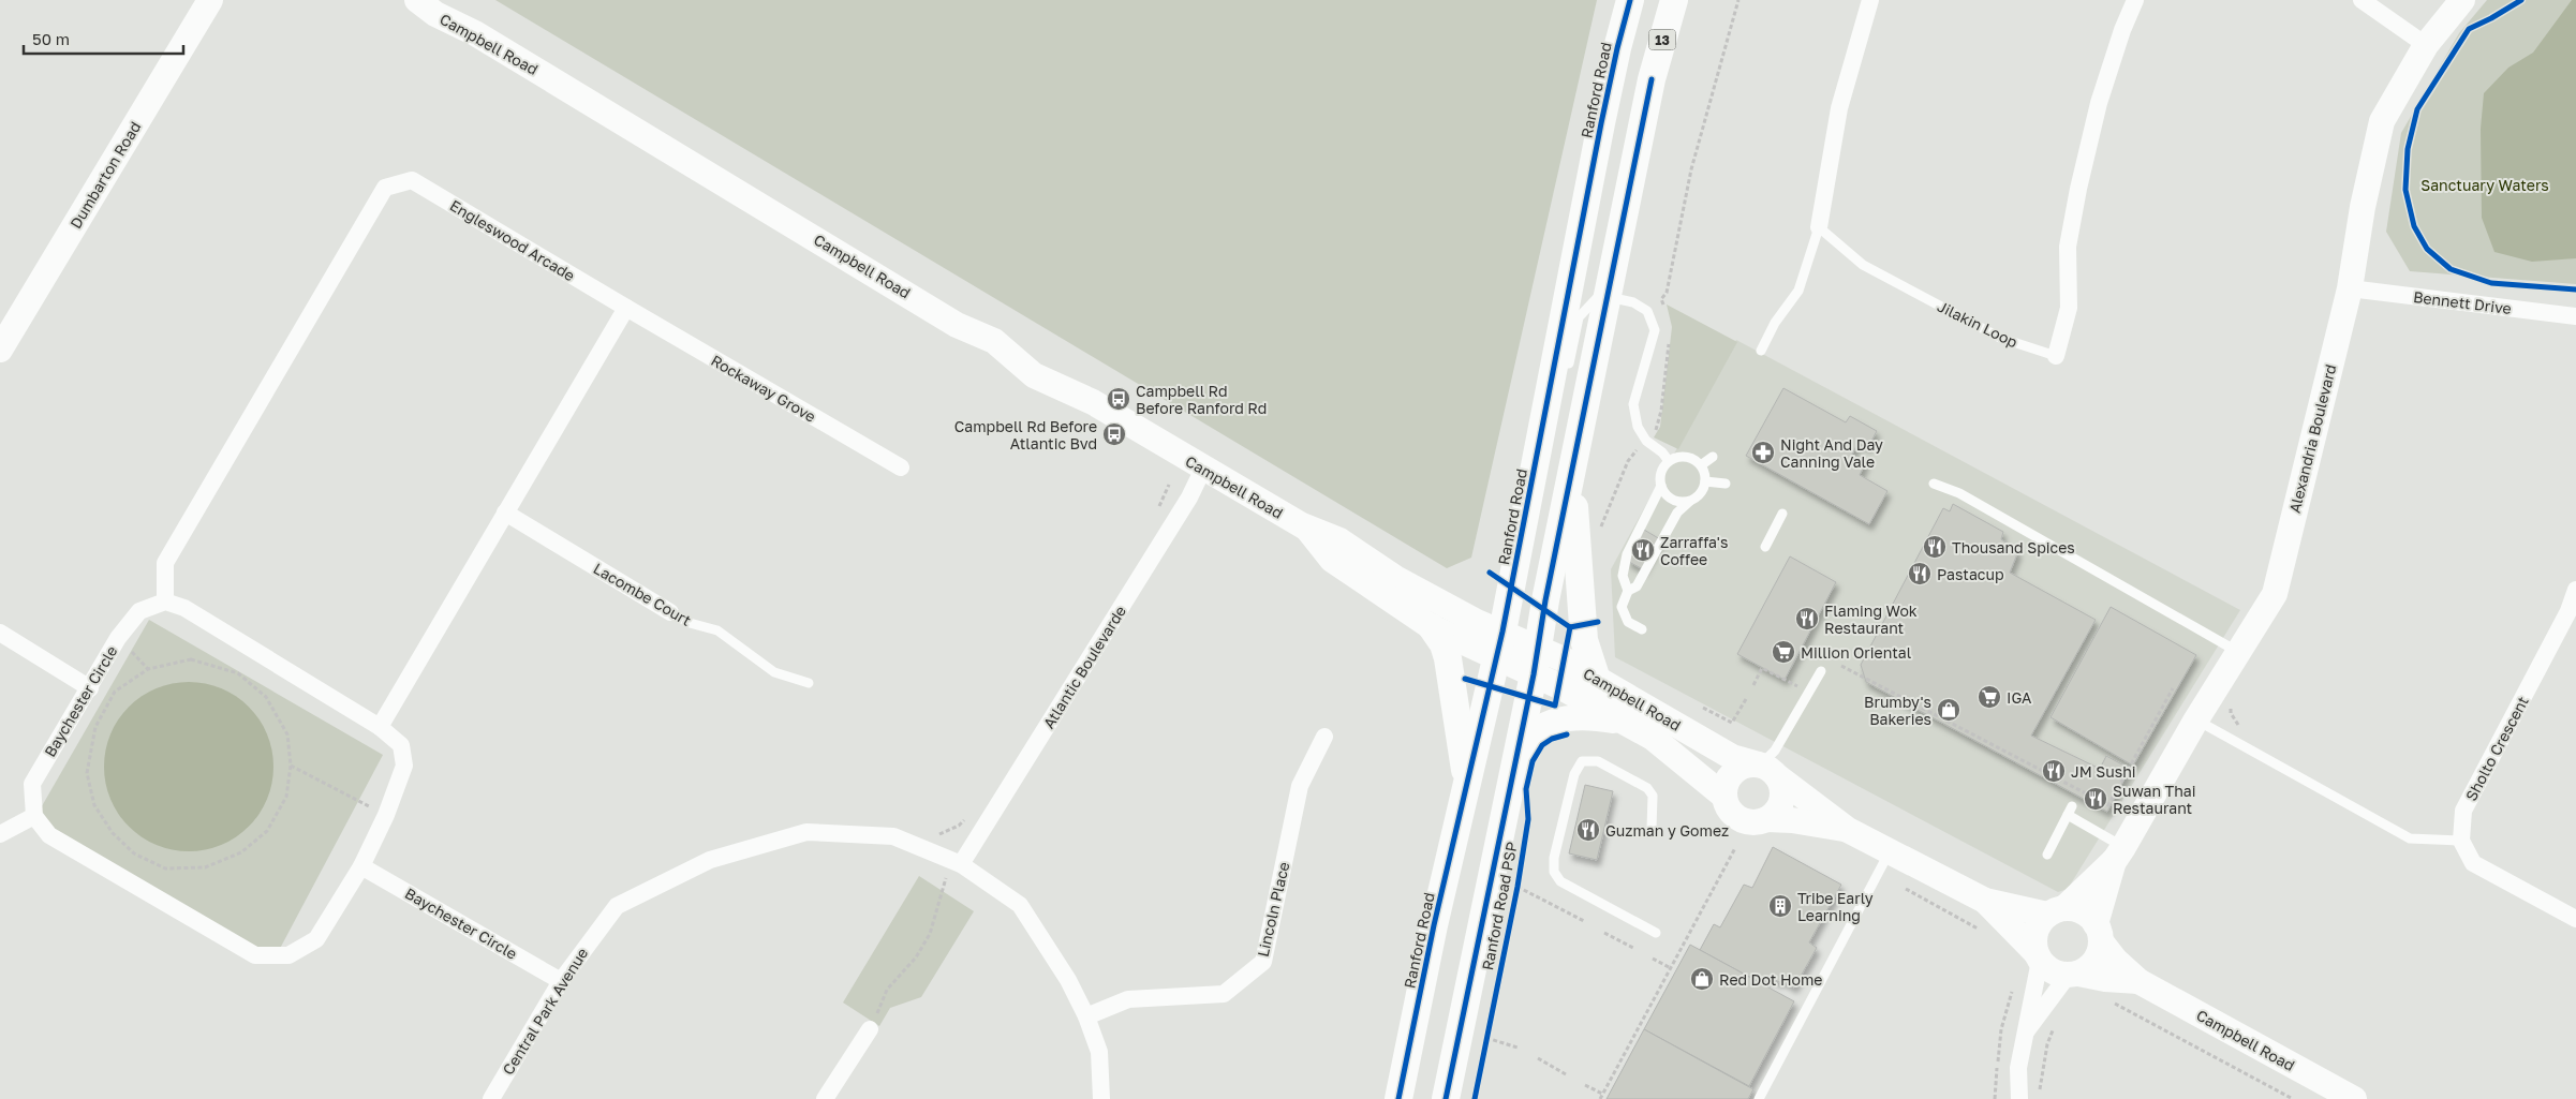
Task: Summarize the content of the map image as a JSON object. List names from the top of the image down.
{
  "streets": {
    "main road": ["13", "Ranford Road"],
    "street": [
      "Campbell Road",
      "Dumbarton Road",
      "Engleswood Arcade",
      "Bennett Drive",
      "Jilakin Loop",
      "Rockaway Grove",
      "Alexandria Boulevard",
      "Lacombe Court",
      "Atlantic Boulevarde",
      "Baychester Circle",
      "Sholto Crescent",
      "Lincoln Place",
      "Central Park Avenue"
    ],
    "cycle path": ["Ranford Road PSP"]
  },
  "crossings": [
    ["13", "Campbell Road"],
    ["Campbell Road", "Ranford Road"],
    ["Campbell Road", "Alexandria Boulevard"],
    ["Campbell Road", "Atlantic Boulevarde"],
    ["Engleswood Arcade", "Rockaway Grove"],
    ["Engleswood Arcade", "Baychester Circle"],
    ["Bennett Drive", "Alexandria Boulevard"],
    ["Atlantic Boulevarde", "Central Park Avenue"],
    ["Baychester Circle", "Central Park Avenue"],
    ["Lincoln Place", "Central Park Avenue"]
  ],
  "parks": ["Sanctuary Waters"],
  "places": {
    "bus stop": ["Campbell Rd Before Ranford Rd", "Campbell Rd Before Atlantic Bvd"],
    "pharmacy": ["Night And Day Canning Vale"],
    "restaurant": [
      "Thousand Spices",
      "Zarraffa's Coffee",
      "Pastacup",
      "Flaming Wok Restaurant",
      "JM Sushi",
      "Suwan Thai Restaurant",
      "Guzman y Gomez"
    ],
    "supermarket": ["Million Oriental", "IGA"],
    "shop": ["Brumby's Bakeries", "Red Dot Home"],
    "building": ["Tribe Early Learning"]
  },
  "scale_bar": "50 m"
}
